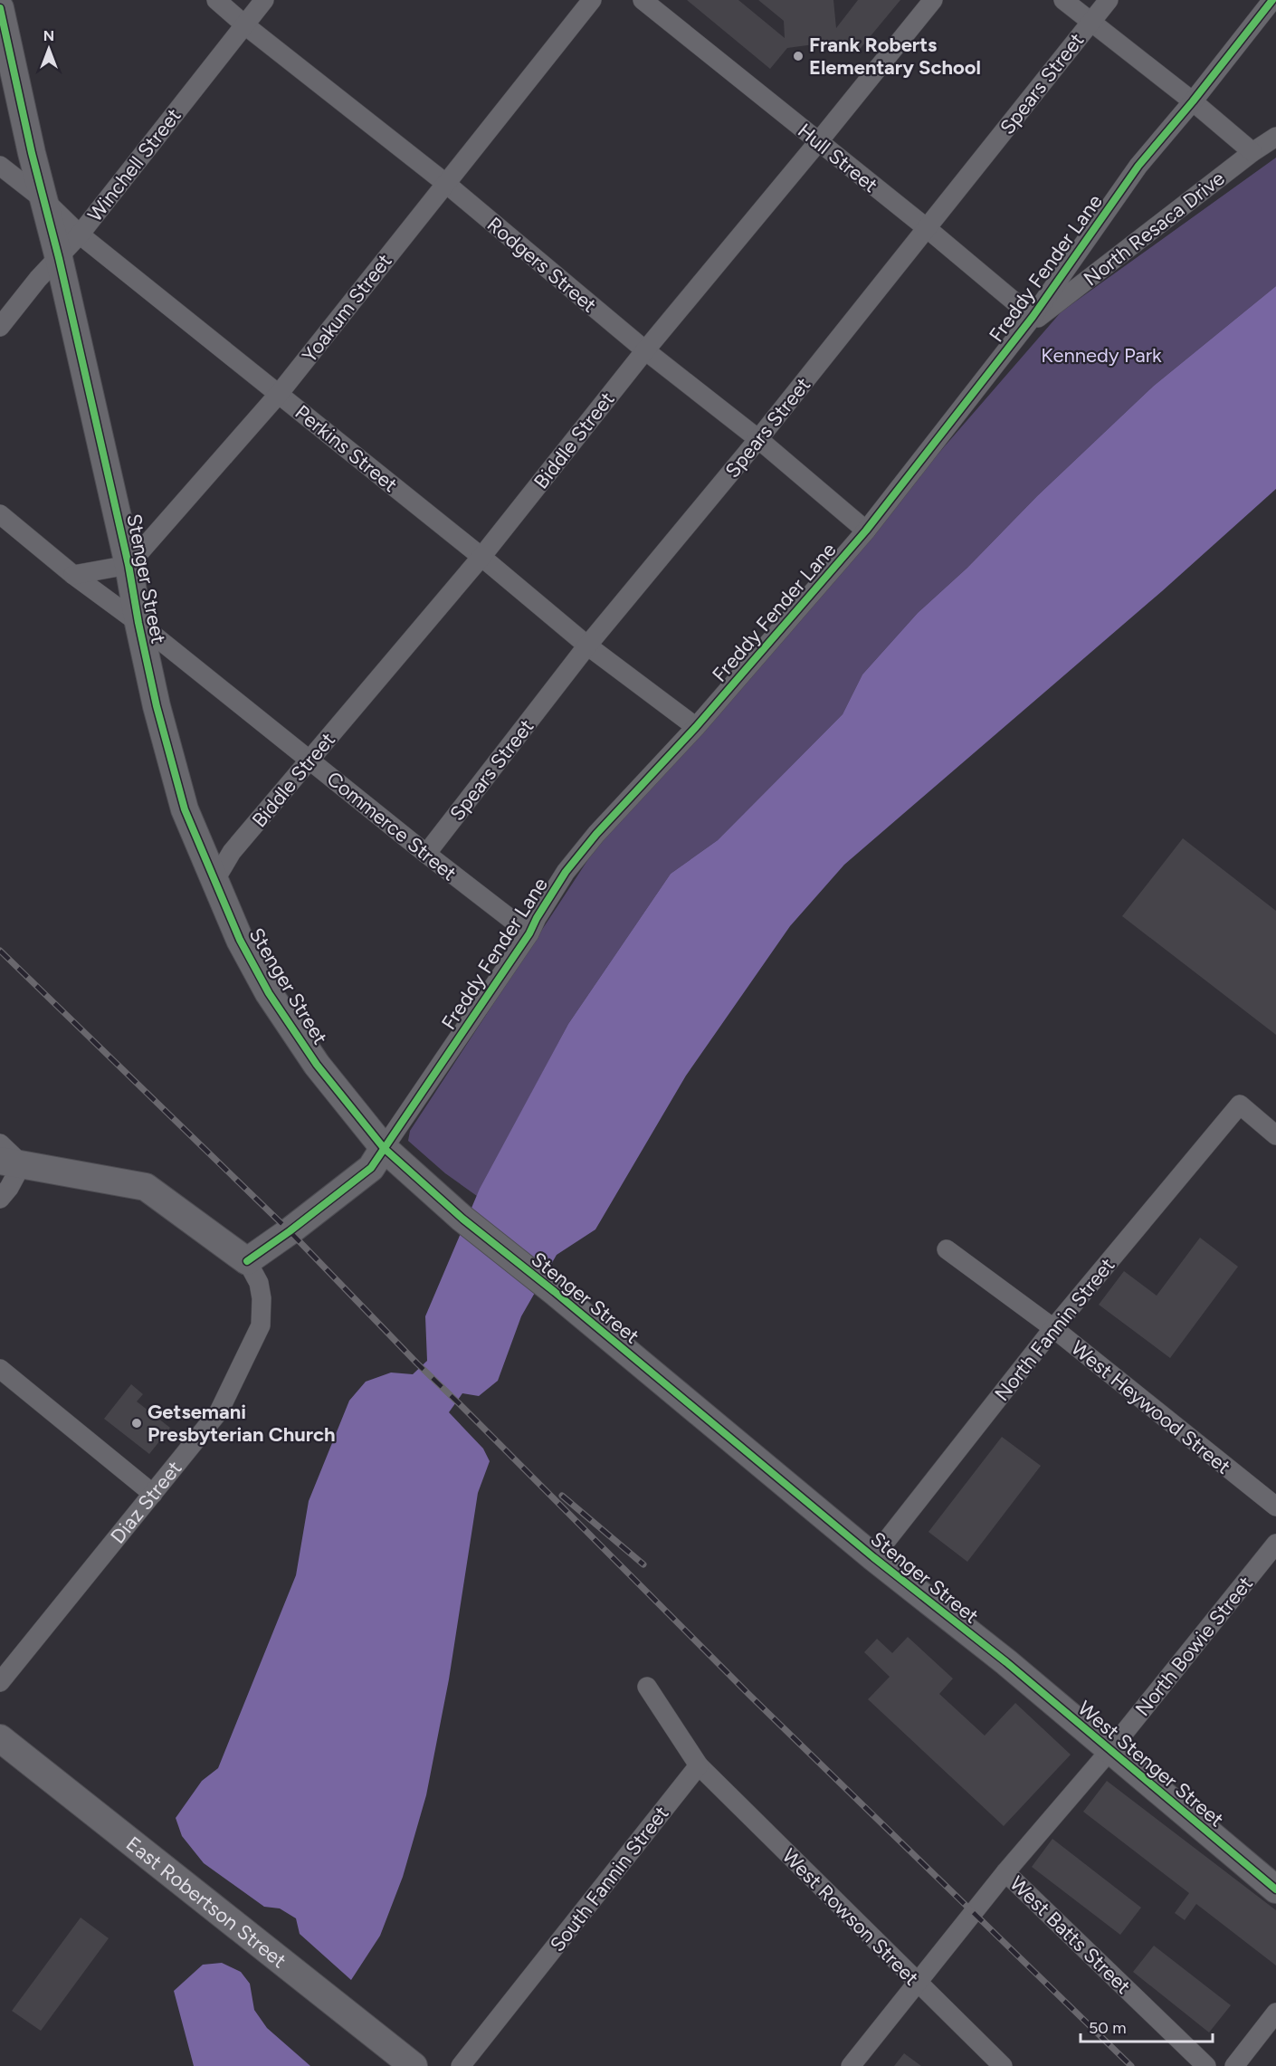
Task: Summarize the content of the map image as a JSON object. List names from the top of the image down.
{
  "streets": {
    "street": [
      "Spears Street",
      "Hull Street",
      "Winchell Street",
      "North Resaca Drive",
      "Rodgers Street",
      "Freddy Fender Lane",
      "Yoakum Street",
      "Biddle Street",
      "Perkins Street",
      "Stenger Street",
      "Commerce Street",
      "North Fannin Street",
      "West Heywood Street",
      "Diaz Street",
      "North Bowie Street",
      "West Stenger Street",
      "South Fannin Street",
      "East Robertson Street",
      "West Rowson Street",
      "West Batts Street"
    ]
  },
  "crossings": [
    ["Spears Street", "Hull Street"],
    ["Spears Street", "Rodgers Street"],
    ["Spears Street", "Perkins Street"],
    ["Spears Street", "Commerce Street"],
    ["Hull Street", "North Resaca Drive"],
    ["Hull Street", "Freddy Fender Lane"],
    ["Hull Street", "Biddle Street"],
    ["Winchell Street", "Rodgers Street"],
    ["Winchell Street", "Perkins Street"],
    ["Winchell Street", "Stenger Street"],
    ["North Resaca Drive", "Freddy Fender Lane"],
    ["Rodgers Street", "Freddy Fender Lane"],
    ["Rodgers Street", "Yoakum Street"],
    ["Rodgers Street", "Biddle Street"],
    ["Freddy Fender Lane", "Perkins Street"],
    ["Freddy Fender Lane", "Stenger Street"],
    ["Freddy Fender Lane", "Commerce Street"],
    ["Freddy Fender Lane", "Diaz Street"],
    ["Yoakum Street", "Perkins Street"],
    ["Yoakum Street", "Stenger Street"],
    ["Biddle Street", "Perkins Street"],
    ["Biddle Street", "Stenger Street"],
    ["Biddle Street", "Commerce Street"],
    ["Perkins Street", "Stenger Street"],
    ["Stenger Street", "Commerce Street"],
    ["Stenger Street", "North Fannin Street"],
    ["Stenger Street", "West Stenger Street"],
    ["North Fannin Street", "West Heywood Street"],
    ["North Bowie Street", "West Stenger Street"],
    ["North Bowie Street", "West Rowson Street"],
    ["North Bowie Street", "West Batts Street"],
    ["South Fannin Street", "West Rowson Street"]
  ],
  "parks": ["Kennedy Park"],
  "places": ["Frank Roberts Elementary School", "Getsemani Presbyterian Church"],
  "scale_bar": "50 m",
  "north": "top"
}
